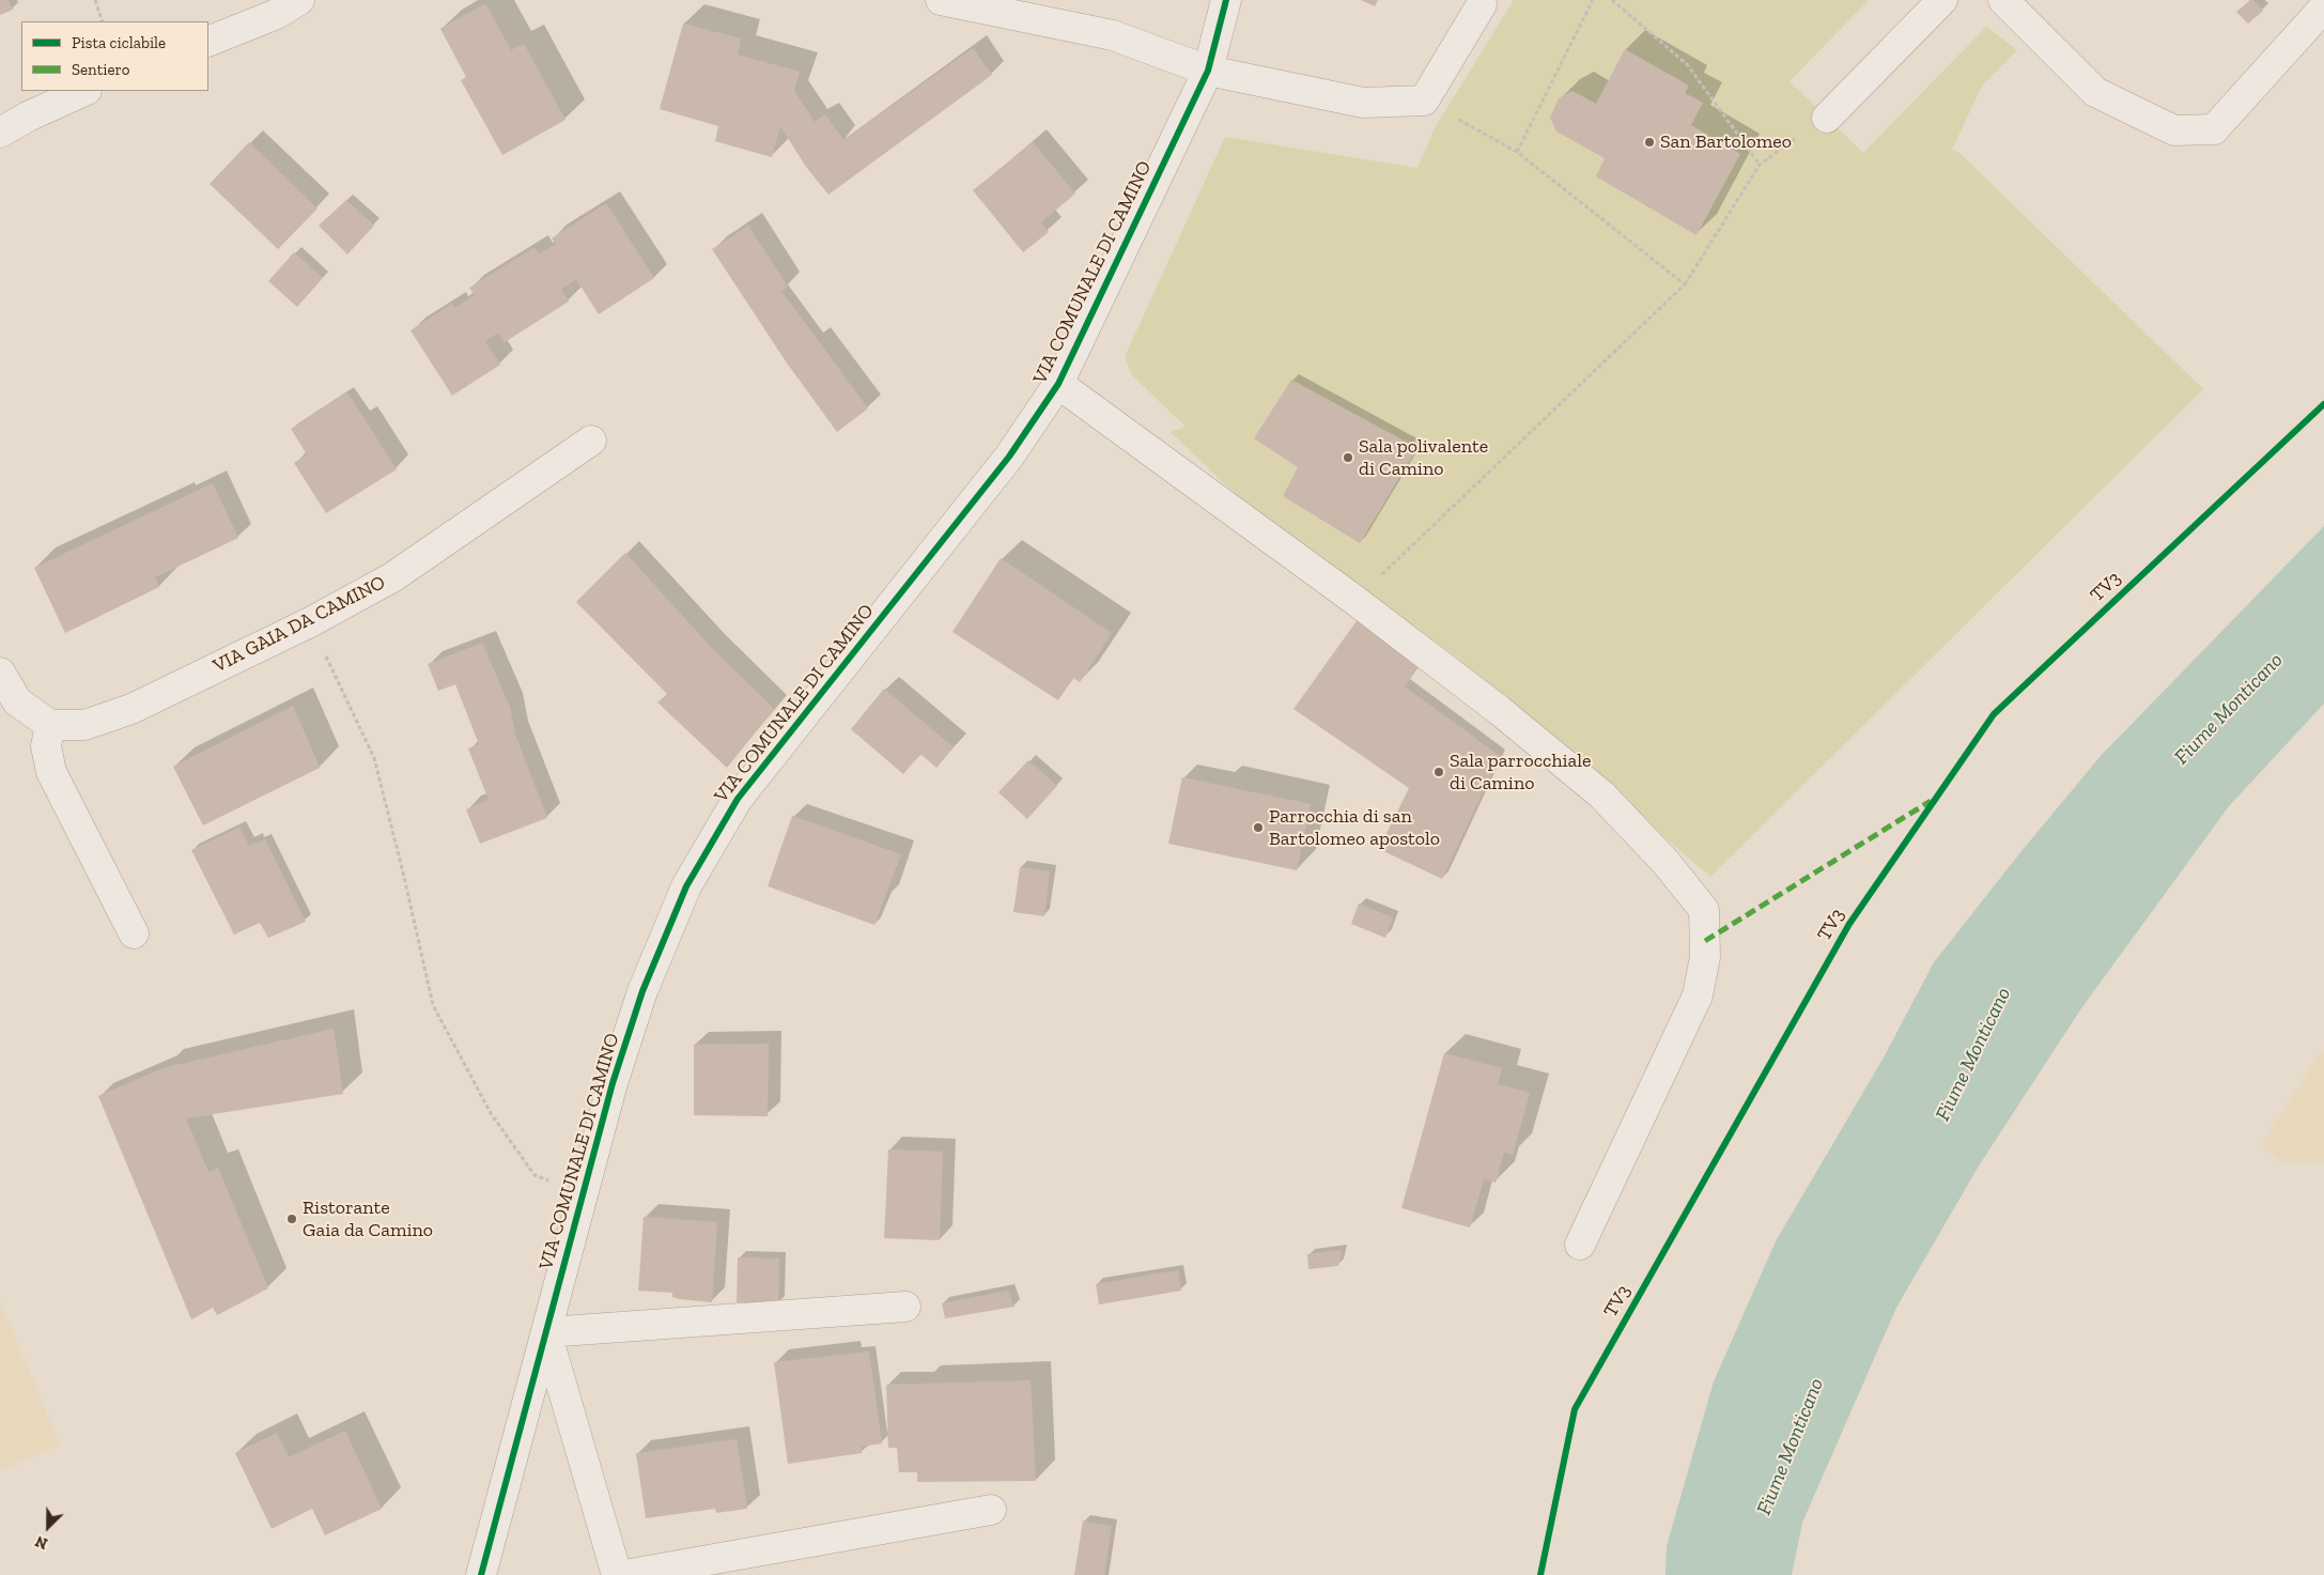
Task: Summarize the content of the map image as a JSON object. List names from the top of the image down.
{
  "streets": {
    "street": ["VIA COMUNALE DI CAMINO", "VIA GAIA DA CAMINO"],
    "cycle path": ["TV3"]
  },
  "water": ["Fiume Monticano"],
  "places": [
    "San Bartolomeo",
    "Sala polivalente di Camino",
    "Sala parrocchiale di Camino",
    "Parrocchia di san Bartolomeo apostolo",
    "Ristorante Gaia da Camino"
  ],
  "legend": ["Pista ciclabile", "Sentiero"],
  "north": "bottom left"
}
